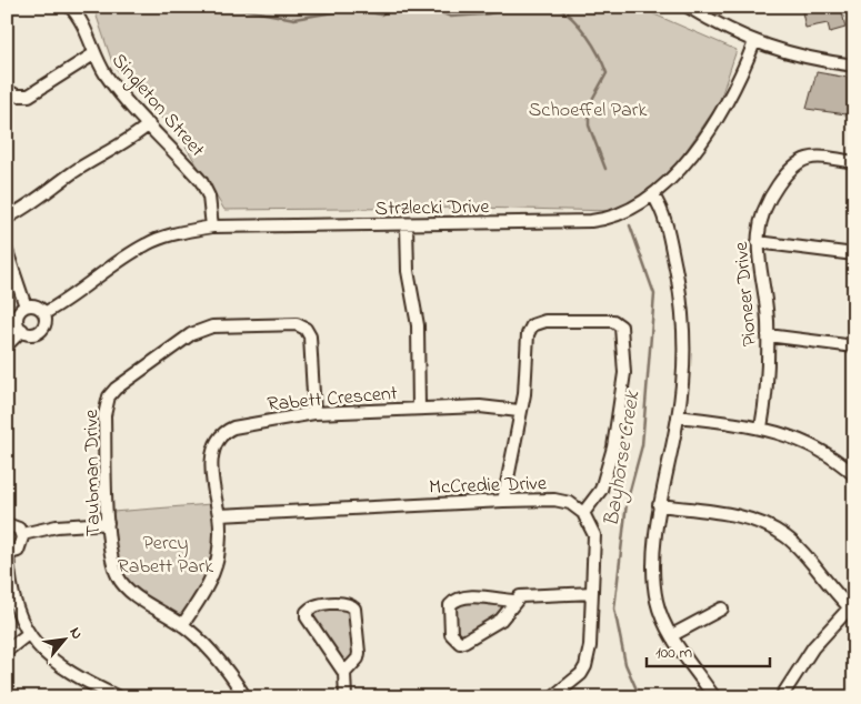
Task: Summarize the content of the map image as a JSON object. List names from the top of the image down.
{
  "streets": {
    "street": [
      "Singleton Street",
      "Strzlecki Drive",
      "Pioneer Drive",
      "Rabett Crescent",
      "Taubman Drive",
      "McCredie Drive"
    ]
  },
  "crossings": [
    ["Singleton Street", "Strzlecki Drive"],
    ["Rabett Crescent", "Taubman Drive"],
    ["Rabett Crescent", "McCredie Drive"]
  ],
  "water": ["Bayhorse Creek"],
  "parks": ["Schoeffel Park", "Percy Rabett Park"],
  "scale_bar": "100 m",
  "north": "top right"
}
